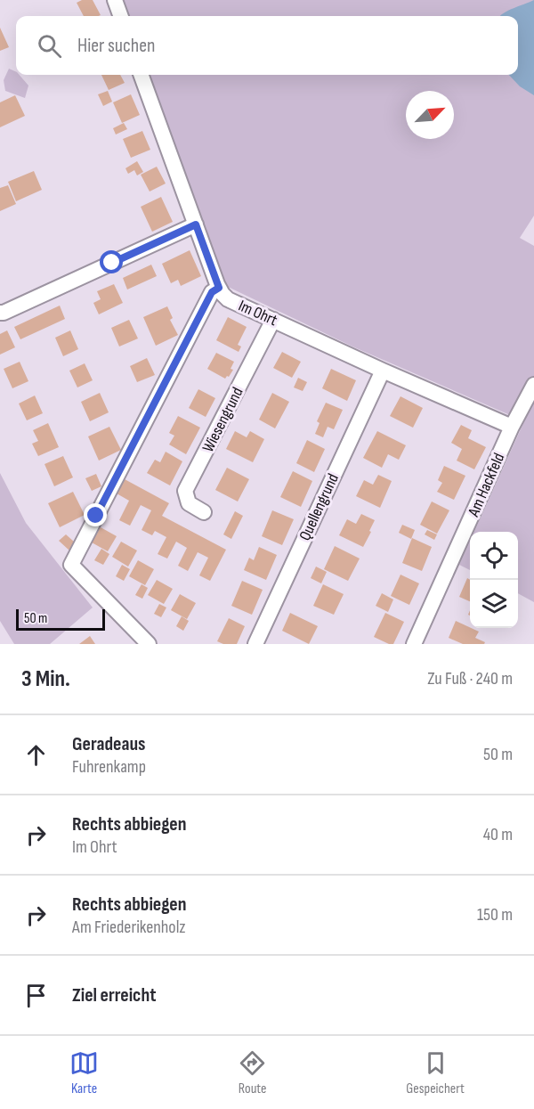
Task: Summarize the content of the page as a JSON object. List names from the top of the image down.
{
  "streets": {
    "street": [
      "Im Ohrt",
      "Wiesengrund",
      "Am Hackfeld",
      "Quellengrund"
    ]
  },
  "crossings": [
    ["Im Ohrt", "Wiesengrund"],
    ["Im Ohrt", "Am Hackfeld"],
    ["Im Ohrt", "Quellengrund"]
  ],
  "scale_bar": "50 m",
  "north": "top right",
  "page": {
    "search": "Hier suchen",
    "scale": "50 m",
    "heading": ["3 Min.", "Zu Fuß · 240 m"],
    "list": [
      ["Geradeaus", "Fuhrenkamp", "50 m"],
      ["Rechts abbiegen", "Im Ohrt", "40 m"],
      ["Rechts abbiegen", "Am Friederikenholz", "150 m"],
      "Ziel erreicht"
    ],
    "nav": ["Karte", "Route", "Gespeichert"]
  }
}
